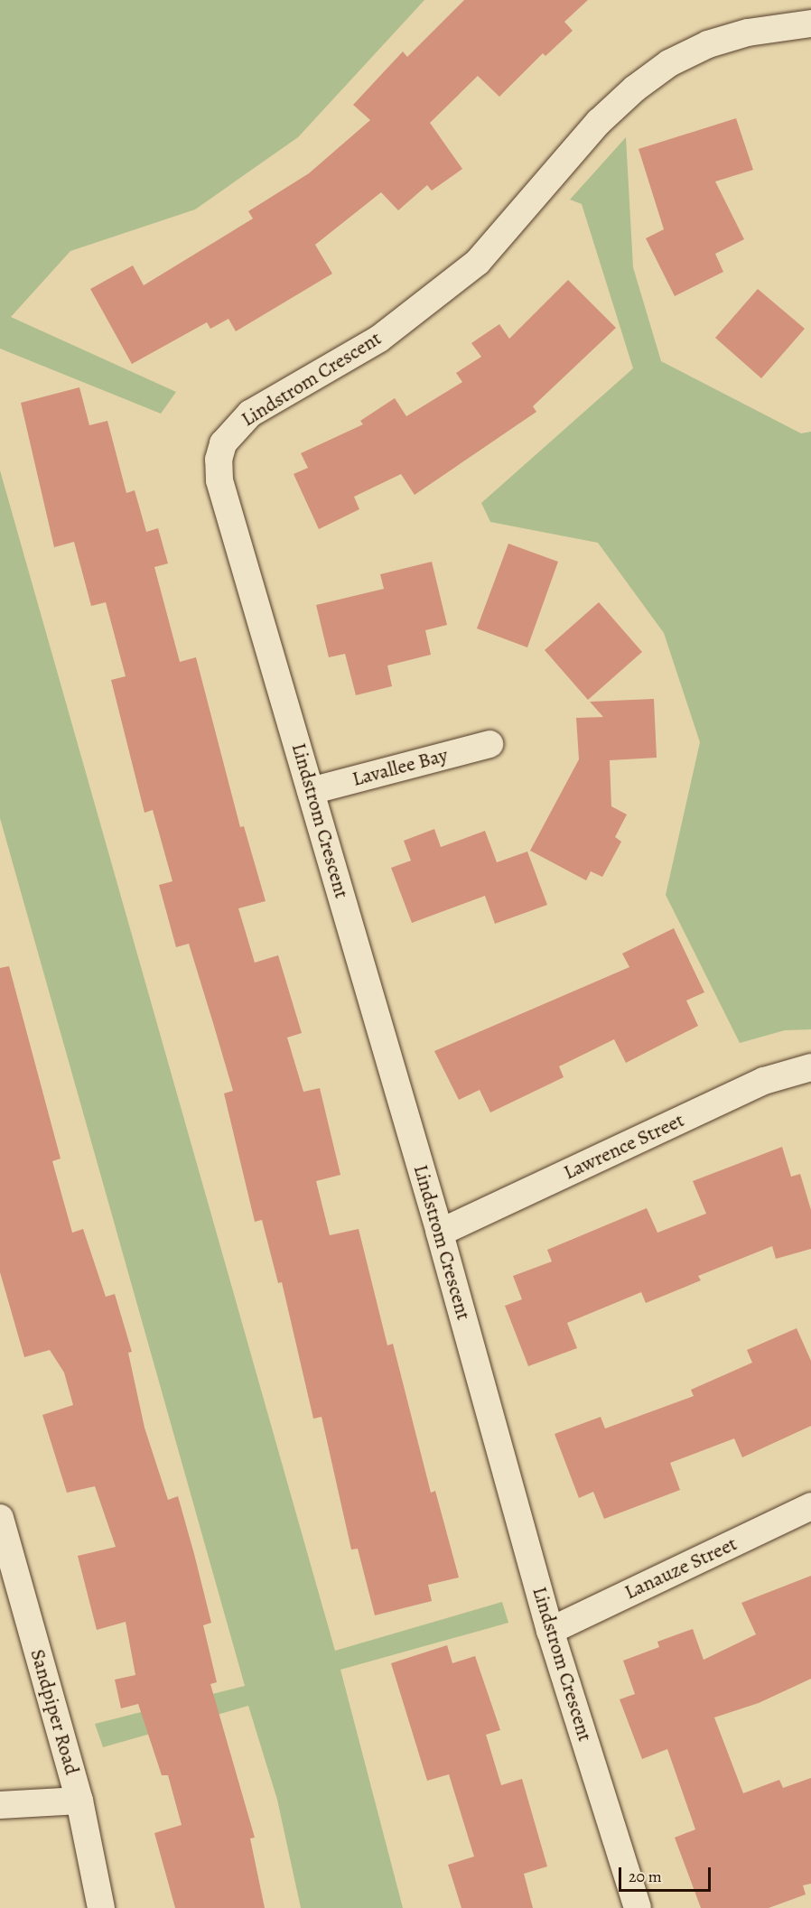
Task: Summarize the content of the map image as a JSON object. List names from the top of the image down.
{
  "streets": {
    "street": [
      "Lindstrom Crescent",
      "Lavallee Bay",
      "Lawrence Street",
      "Lanauze Street",
      "Sandpiper Road"
    ]
  },
  "crossings": [
    ["Lindstrom Crescent", "Lavallee Bay"],
    ["Lindstrom Crescent", "Lawrence Street"],
    ["Lindstrom Crescent", "Lanauze Street"]
  ],
  "scale_bar": "20 m"
}
